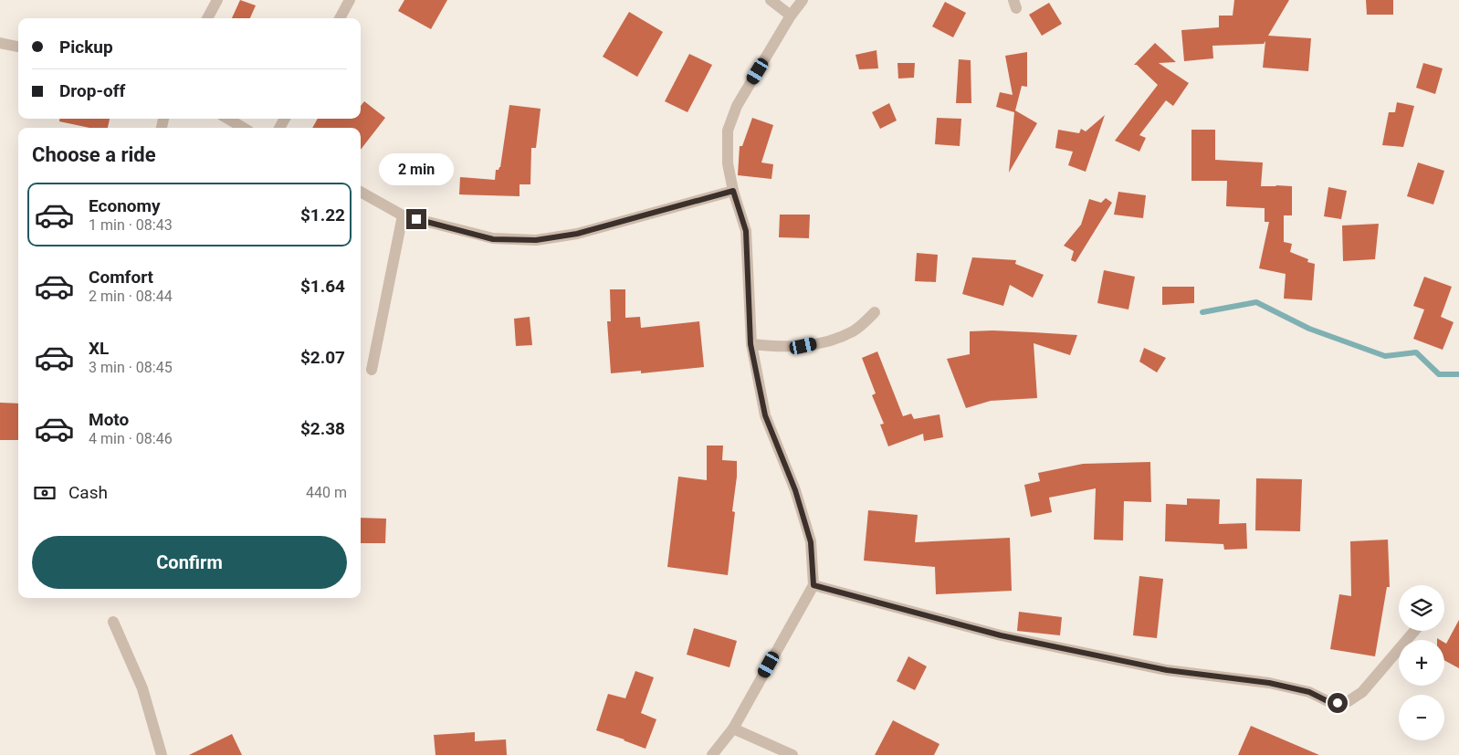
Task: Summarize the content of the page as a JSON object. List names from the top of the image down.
{
  "page": {
    "banner": ["Pickup", "Drop-off"],
    "heading": "Choose a ride",
    "bubble": "2 min",
    "list": [
      {
        "name": "Economy",
        "note": "1 min · 08:43",
        "value": "$1.22"
      },
      {
        "name": "Comfort",
        "note": "2 min · 08:44",
        "value": "$1.64"
      },
      {
        "name": "XL",
        "note": "3 min · 08:45",
        "value": "$2.07"
      },
      {
        "name": "Moto",
        "note": "4 min · 08:46",
        "value": "$2.38"
      }
    ],
    "pay": ["Cash", "440 m"],
    "buttons": "Confirm",
    "map_buttons": ["+", "−"]
  }
}
